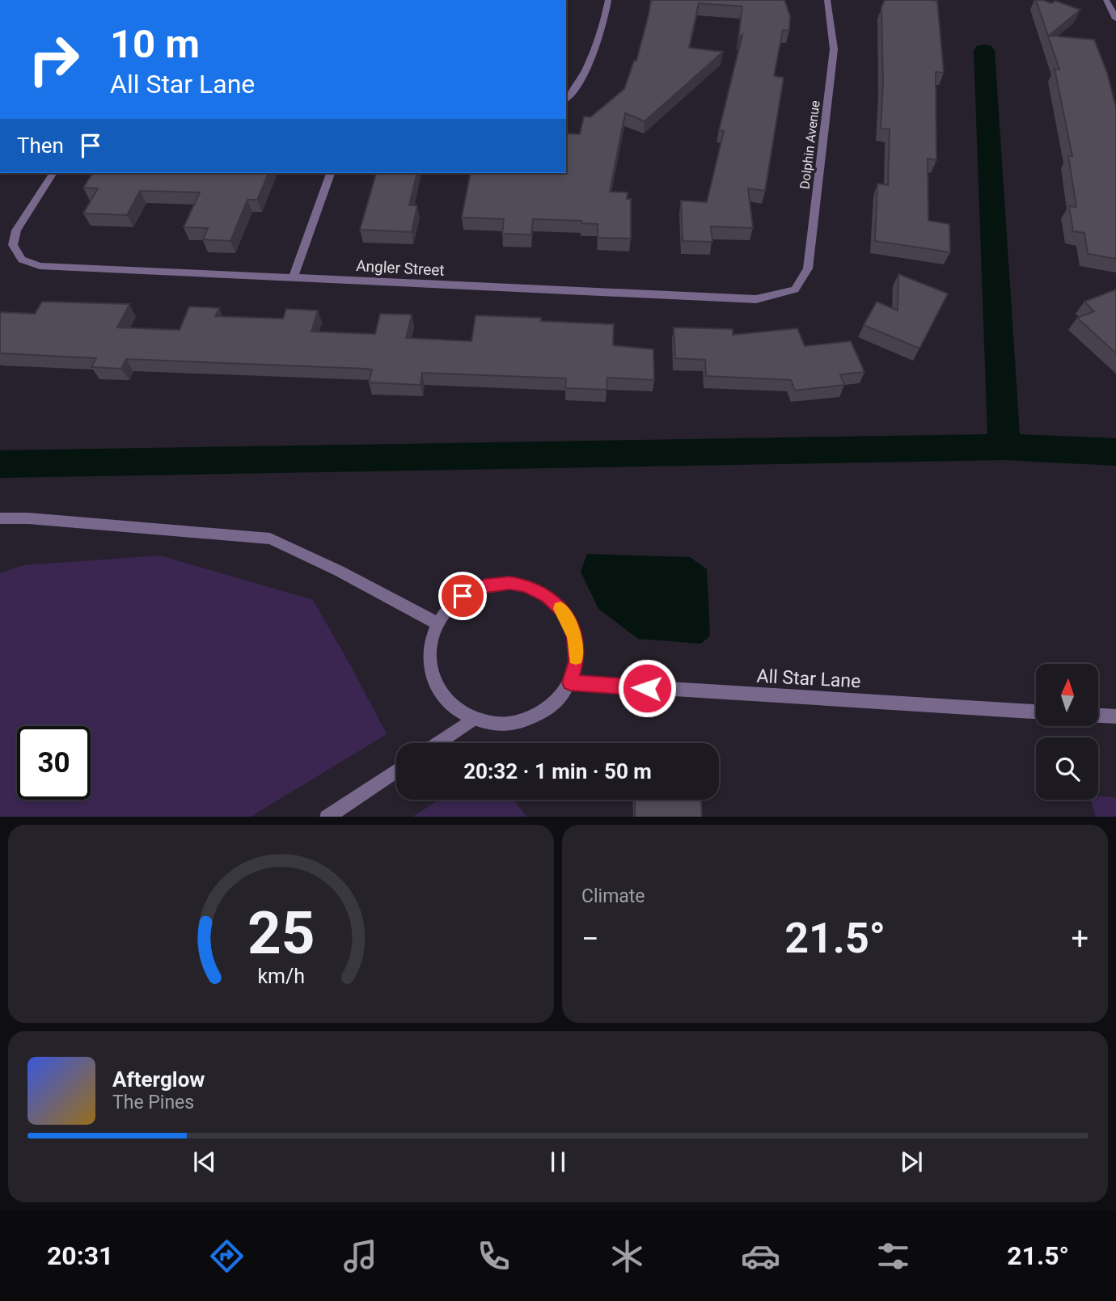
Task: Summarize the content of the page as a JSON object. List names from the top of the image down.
{
  "streets": {
    "street": ["Dolphin Avenue", "Angler Street", "All Star Lane"]
  },
  "crossings": [
    ["Dolphin Avenue", "Angler Street"]
  ],
  "north": "top",
  "page": {
    "turn": ["10 m", "All Star Lane"],
    "then": "Then",
    "limit": "30",
    "trip": "20:32 · 1 min · 50 m",
    "tile": "Climate",
    "heat": ["−", "21.5°", "+"],
    "song": ["Afterglow", "The Pines"],
    "tabs": ["20:31", "21.5°"],
    "gauge": ["25", "km/h"]
  }
}
